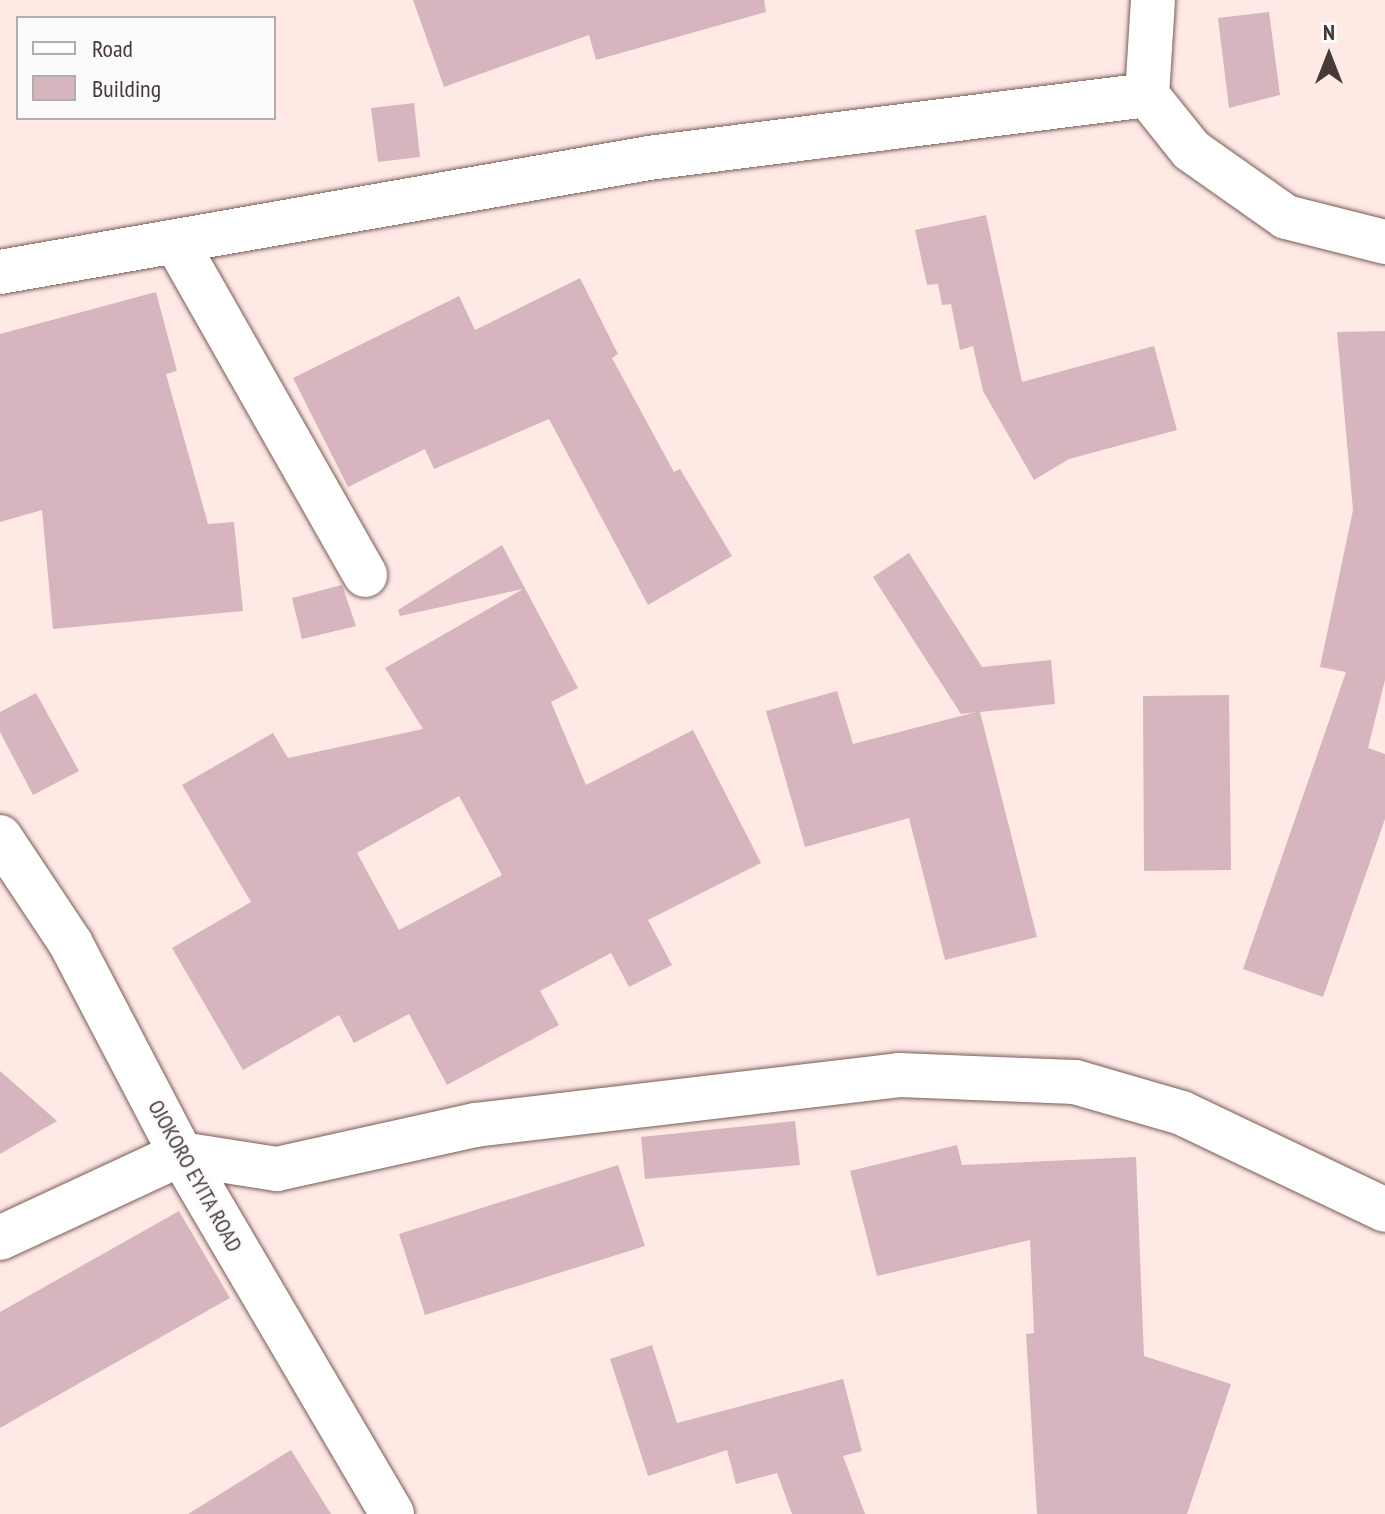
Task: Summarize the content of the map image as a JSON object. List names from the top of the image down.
{
  "streets": {
    "street": ["OJOKORO EYITA ROAD"]
  },
  "legend": ["Road", "Building"],
  "north": "top"
}
